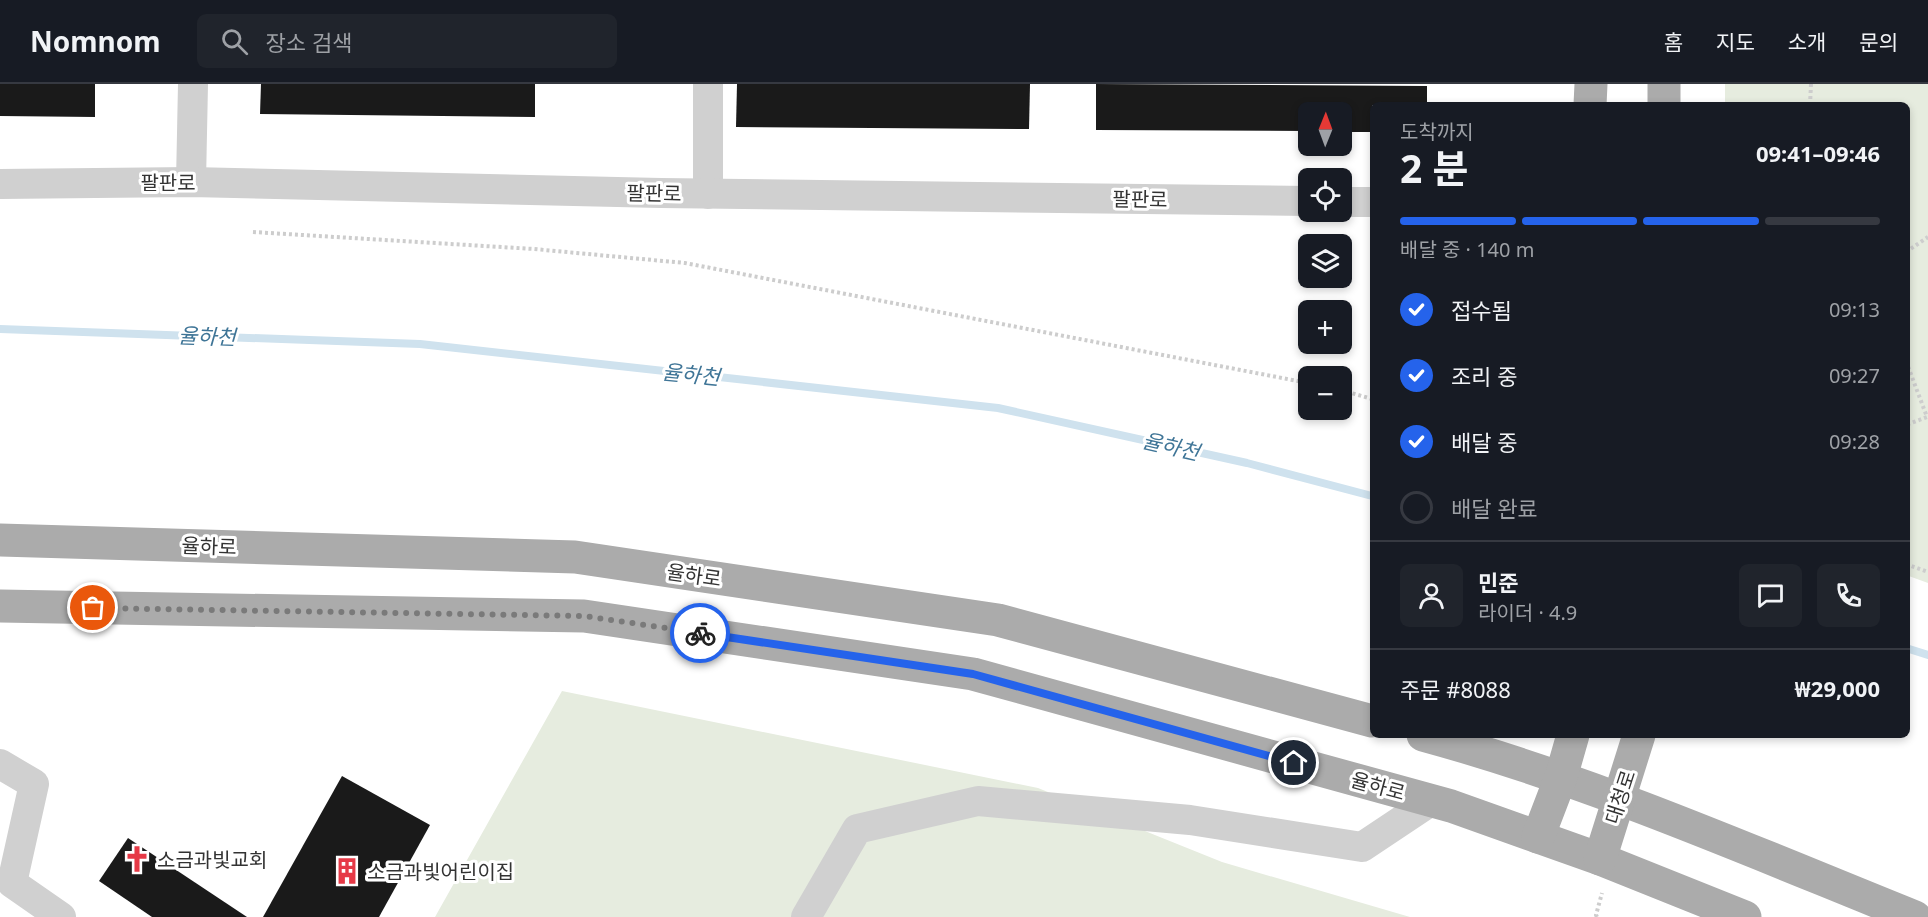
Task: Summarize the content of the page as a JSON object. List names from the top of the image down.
{
  "streets": {
    "main road": ["율하로", "대청로"],
    "street": ["팔판로"]
  },
  "crossings": [
    ["율하로", "대청로"]
  ],
  "water": ["율하천"],
  "places": {
    "church": ["소금과빛교회"],
    "building": ["소금과빛어린이집"]
  },
  "north": "top",
  "page": {
    "header": "Nomnom",
    "search": "장소 검색",
    "nav": [
      "홈",
      "지도",
      "소개",
      "문의"
    ],
    "map_buttons": ["+", "−"],
    "heading": ["2 분", "도착까지", "09:41–09:46"],
    "panel": [
      "민준",
      "라이더 · 4.9",
      "주문 #8088",
      "₩29,000"
    ],
    "bar": "배달 중 · 140 m",
    "list": [
      ["접수됨", "09:13"],
      ["조리 중", "09:27"],
      ["배달 중", "09:28"],
      "배달 완료"
    ]
  }
}
